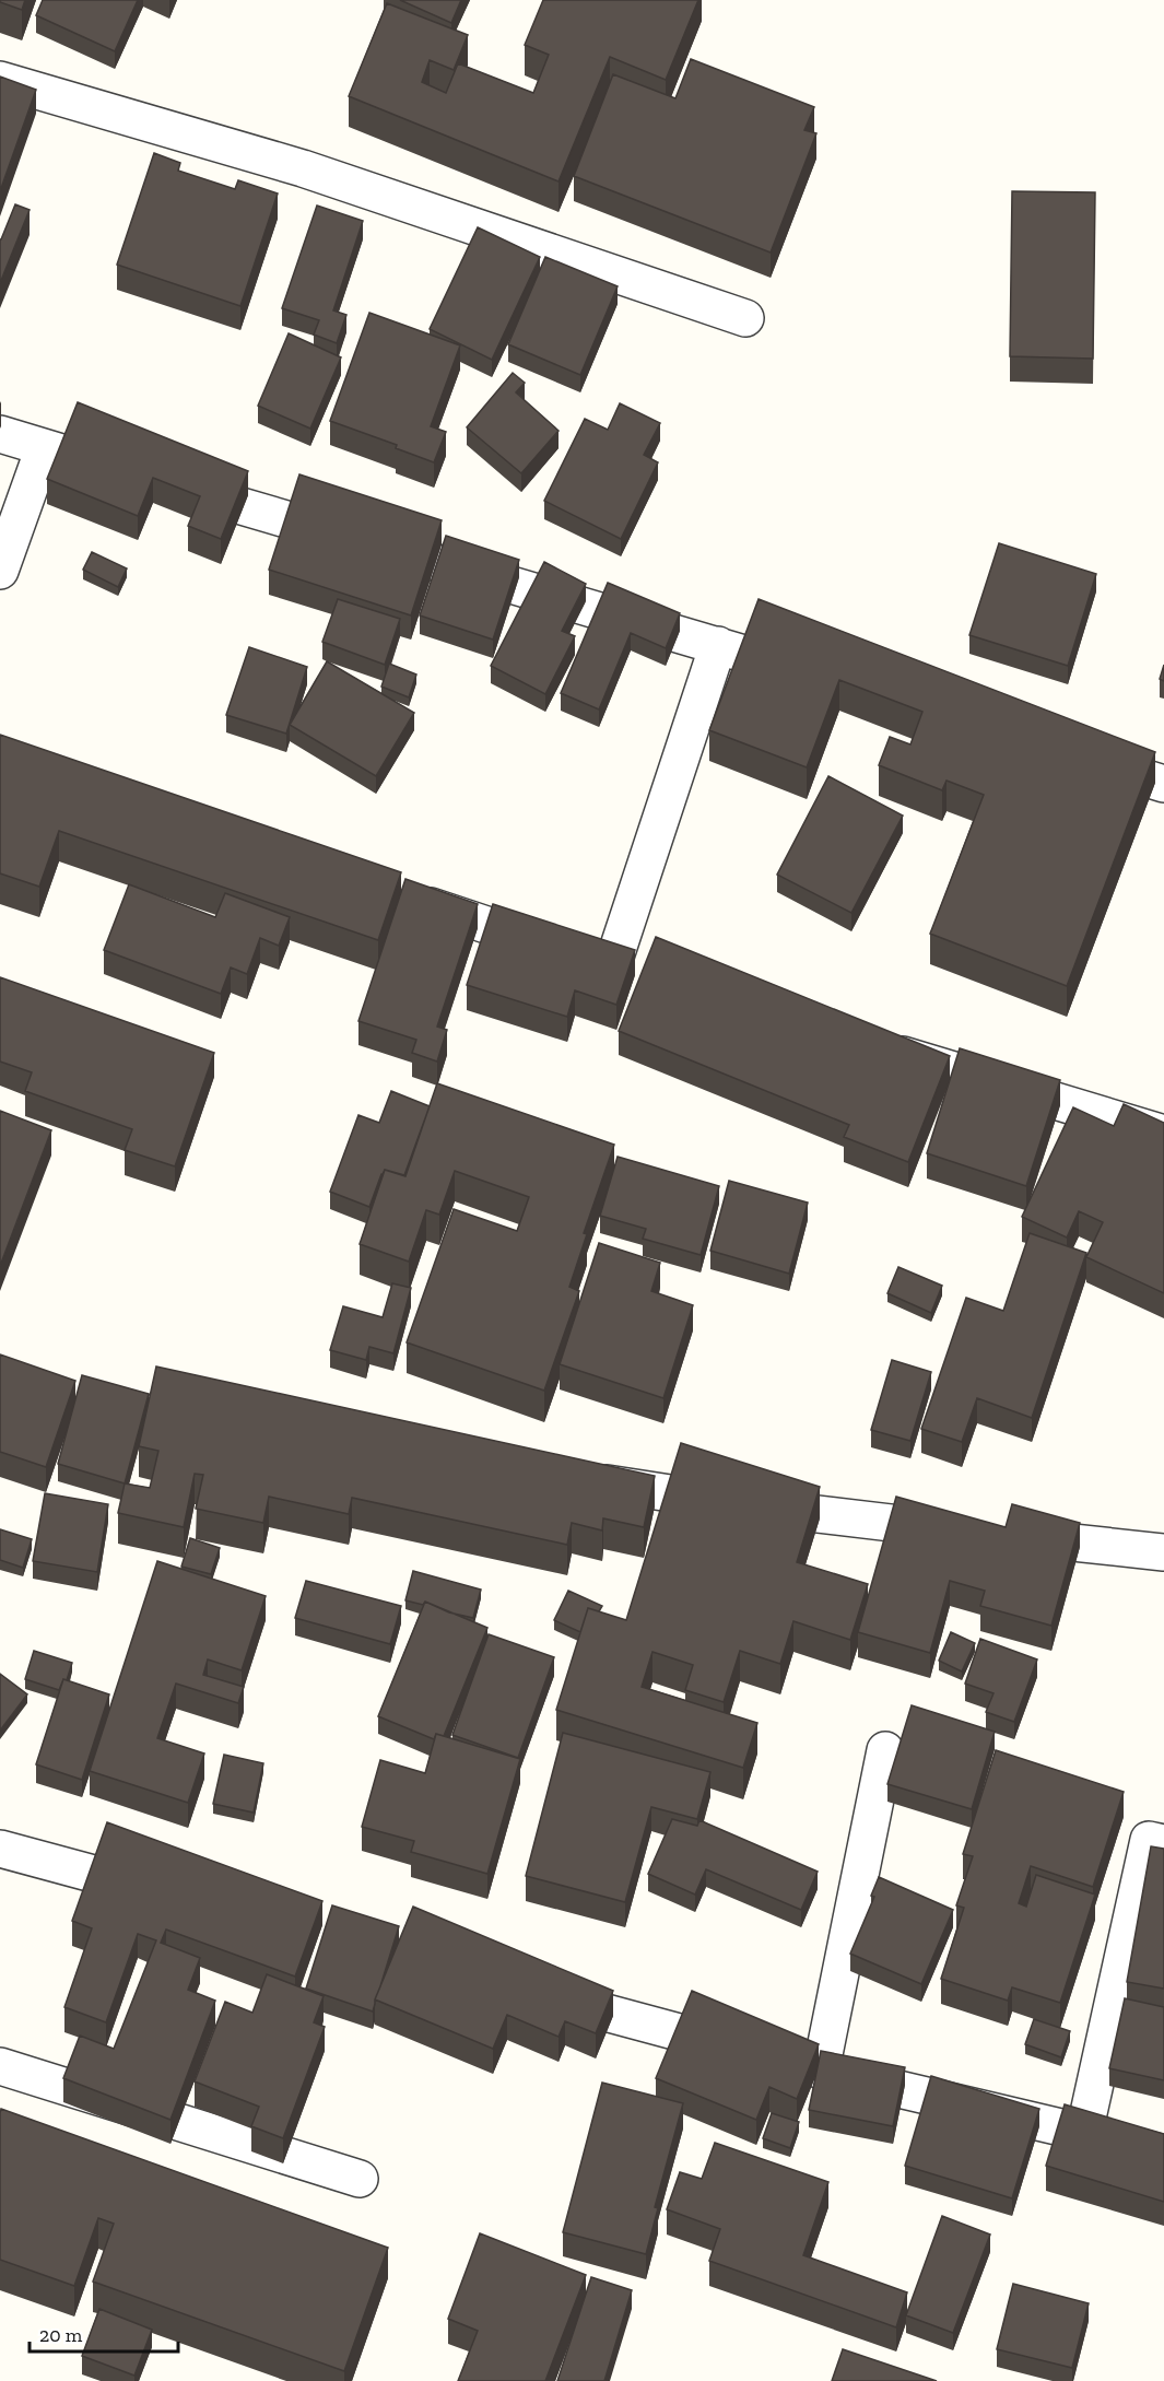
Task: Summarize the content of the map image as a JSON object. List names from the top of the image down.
{
  "scale_bar": "20 m"
}
